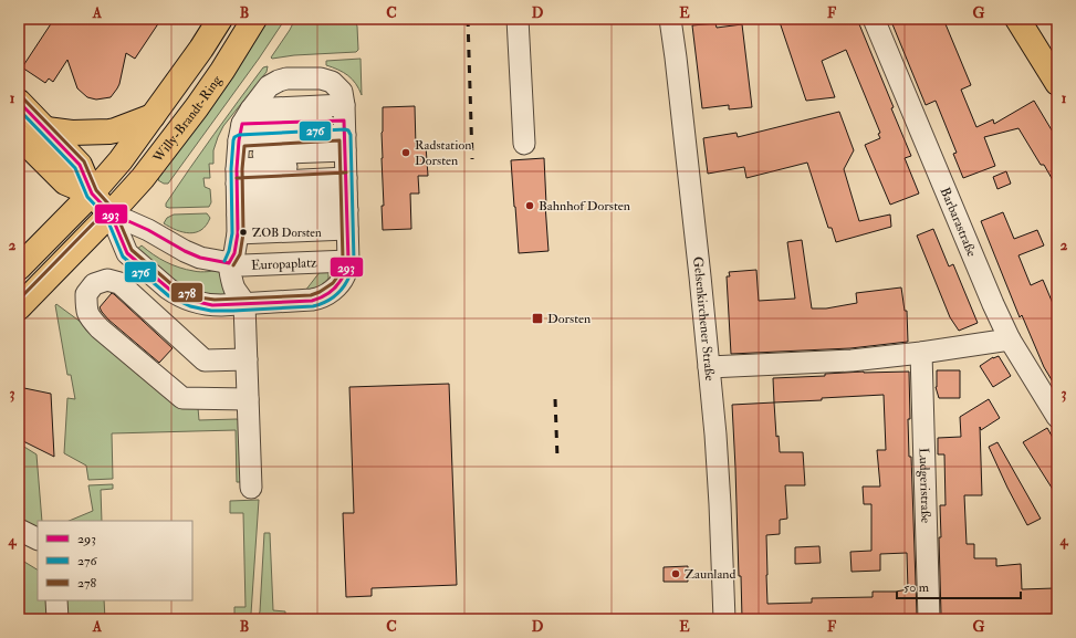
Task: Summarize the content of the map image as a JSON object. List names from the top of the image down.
{
  "streets": {
    "main road": ["Willy-Brandt-Ring"],
    "street": [
      "Barbarastraße",
      "Europaplatz",
      "Gelsenkirchener Straße",
      "Ludgeristraße"
    ]
  },
  "crossings": [
    ["Willy-Brandt-Ring", "Europaplatz"]
  ],
  "places": {
    "other": [
      "Radstation Dorsten",
      "Bahnhof Dorsten",
      "ZOB Dorsten",
      "Zaunland"
    ],
    "transit": ["Dorsten"]
  },
  "lines": ["transit line 278", "transit line 293", "transit line 276"],
  "legend": ["293", "276", "278"],
  "scale_bar": "50 m",
  "grid": {
    "columns": [
      "A",
      "B",
      "C",
      "D",
      "E",
      "F",
      "G"
    ],
    "rows": [
      "1",
      "2",
      "3",
      "4"
    ]
  }
}
